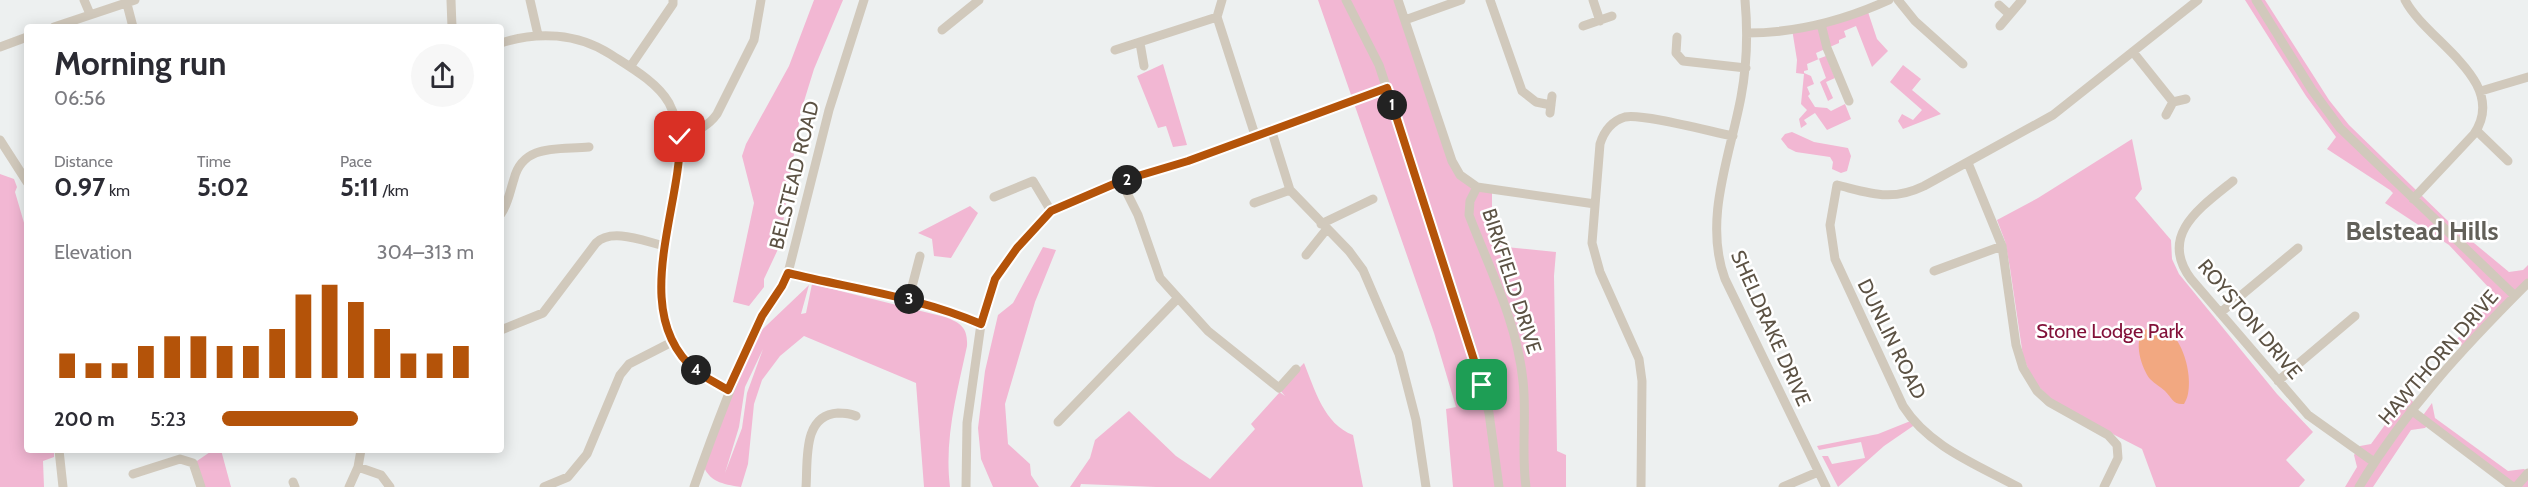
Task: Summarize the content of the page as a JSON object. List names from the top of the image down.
{
  "streets": {
    "street": [
      "BELSTEAD ROAD",
      "BIRKFIELD DRIVE",
      "ROYSTON DRIVE",
      "SHELDRAKE DRIVE",
      "DUNLIN ROAD",
      "HAWTHORN DRIVE"
    ]
  },
  "crossings": [
    ["ROYSTON DRIVE", "HAWTHORN DRIVE"]
  ],
  "districts": ["Belstead Hills"],
  "parks": ["Stone Lodge Park"],
  "page": {
    "heading": ["Morning run", "06:56"],
    "pins": [
      "1",
      "2",
      "3",
      "4"
    ],
    "stats": [
      ["Distance", "0.97 km"],
      ["Time", "5:02"],
      ["Pace", "5:11 /km"]
    ],
    "chart": ["Elevation", "304–313 m"],
    "list": [
      {
        "name": "200 m",
        "note": "5:23"
      }
    ]
  }
}
